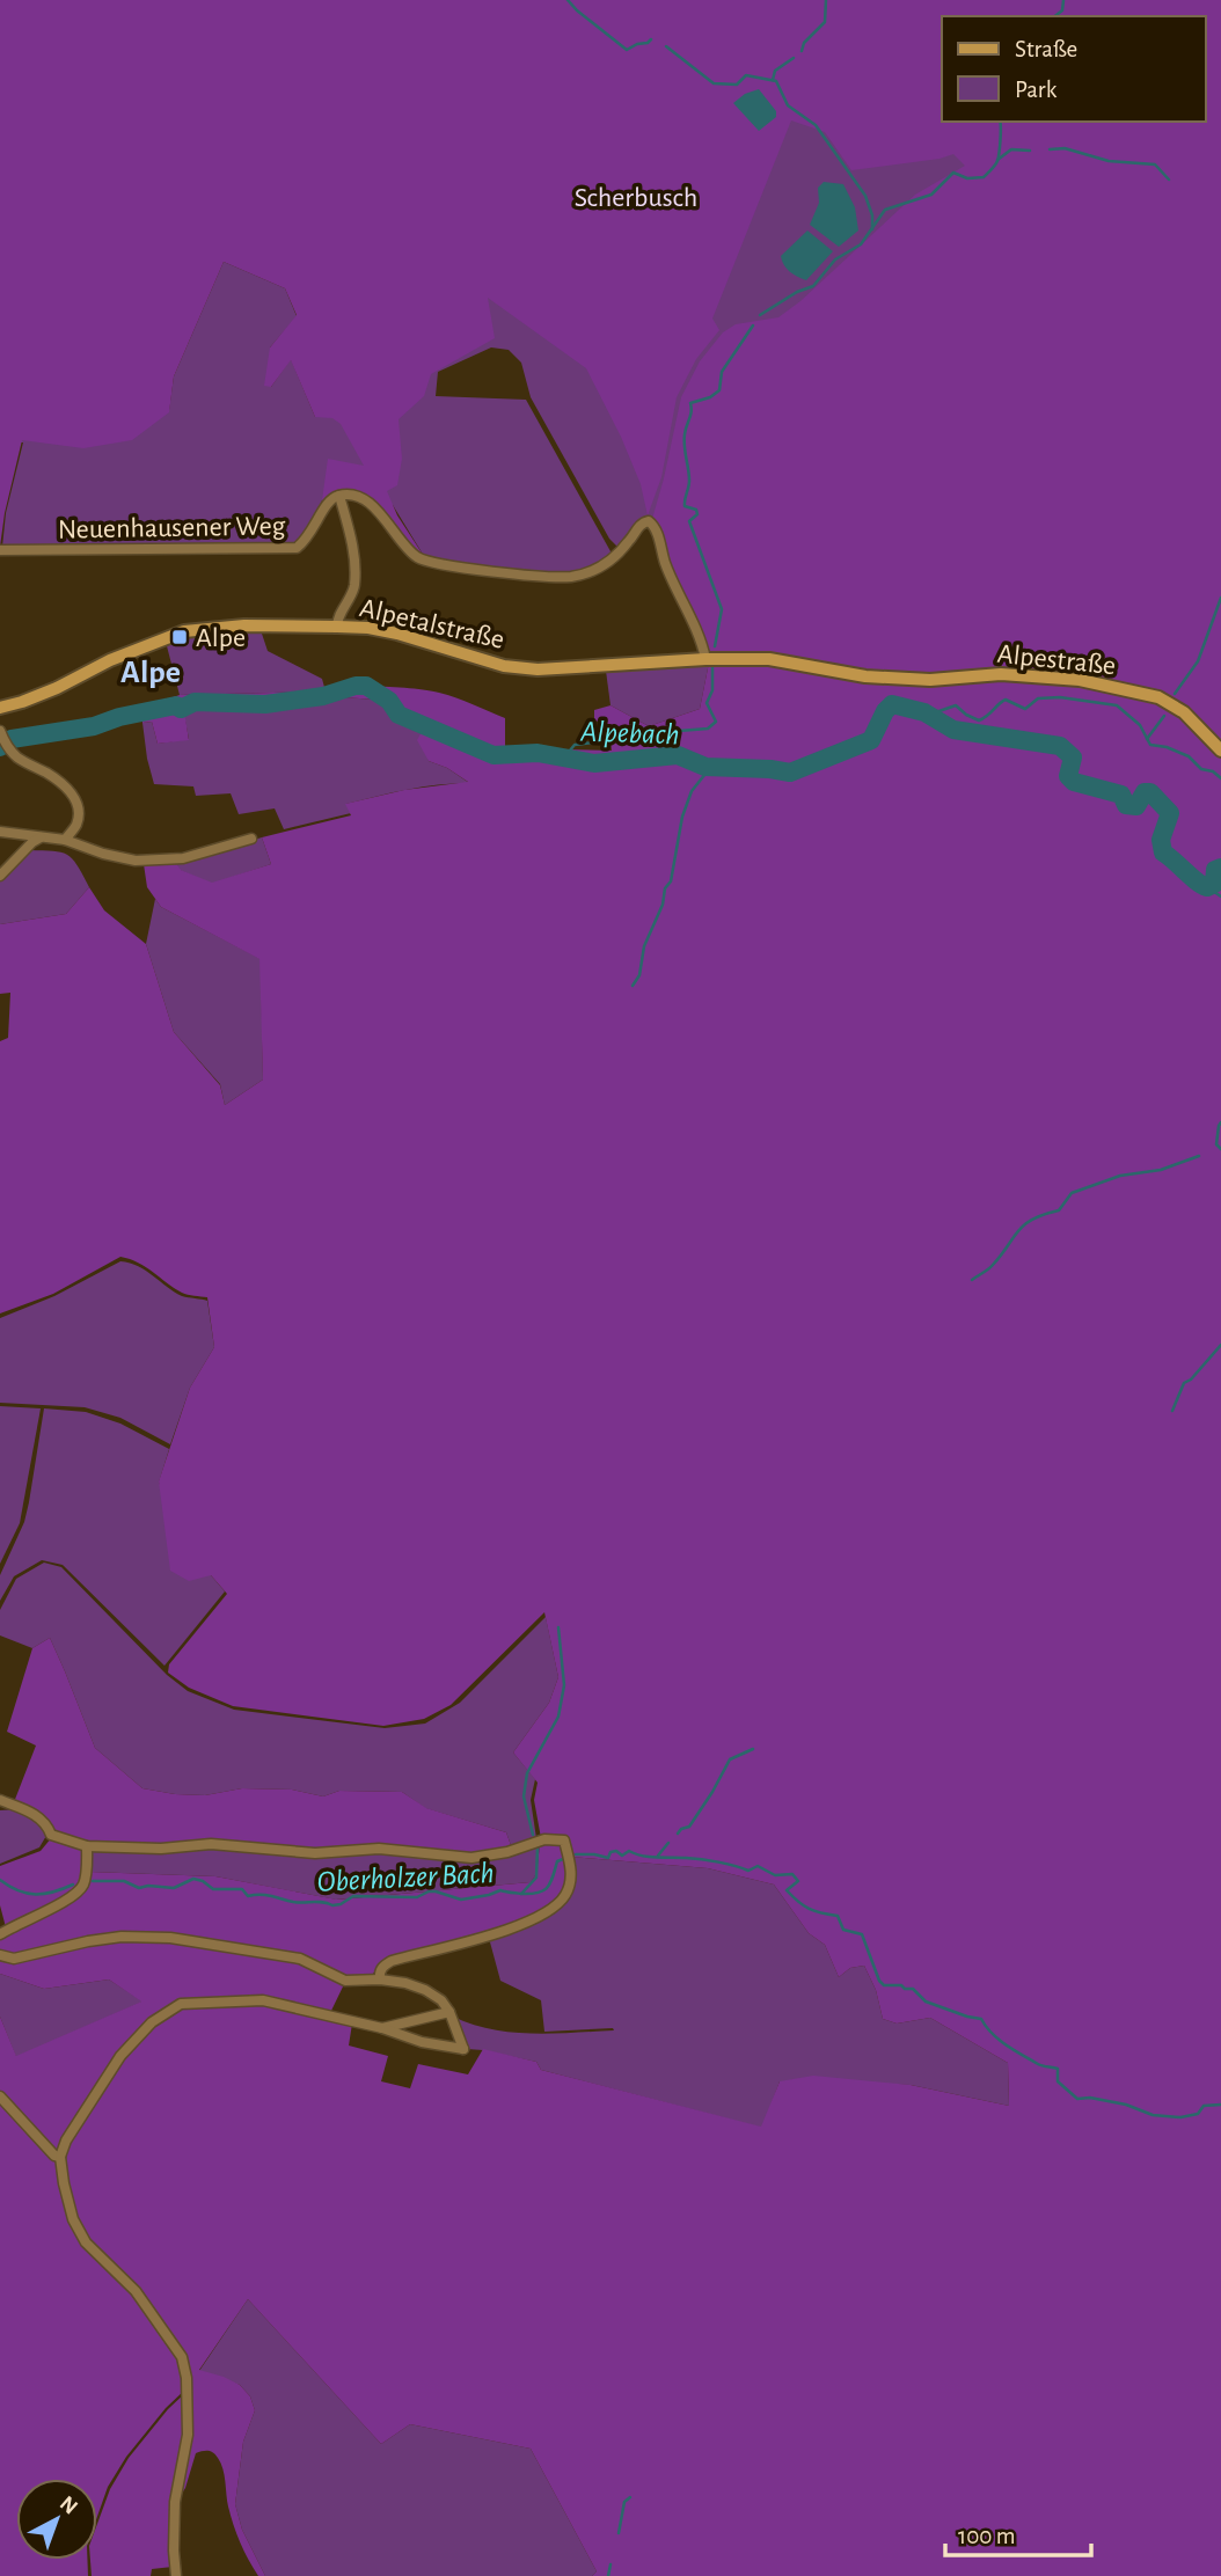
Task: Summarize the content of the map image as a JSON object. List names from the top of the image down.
{
  "streets": {
    "main road": ["Alpetalstraße", "Alpestraße"],
    "street": ["Neuenhausener Weg"]
  },
  "crossings": [
    ["Alpetalstraße", "Alpestraße"]
  ],
  "districts": ["Alpe"],
  "water": ["Alpebach", "Oberholzer Bach"],
  "parks": ["Scherbusch"],
  "places": {
    "transit": ["Alpe"]
  },
  "legend": ["Straße", "Park"],
  "scale_bar": "100 m",
  "north": "top right"
}
